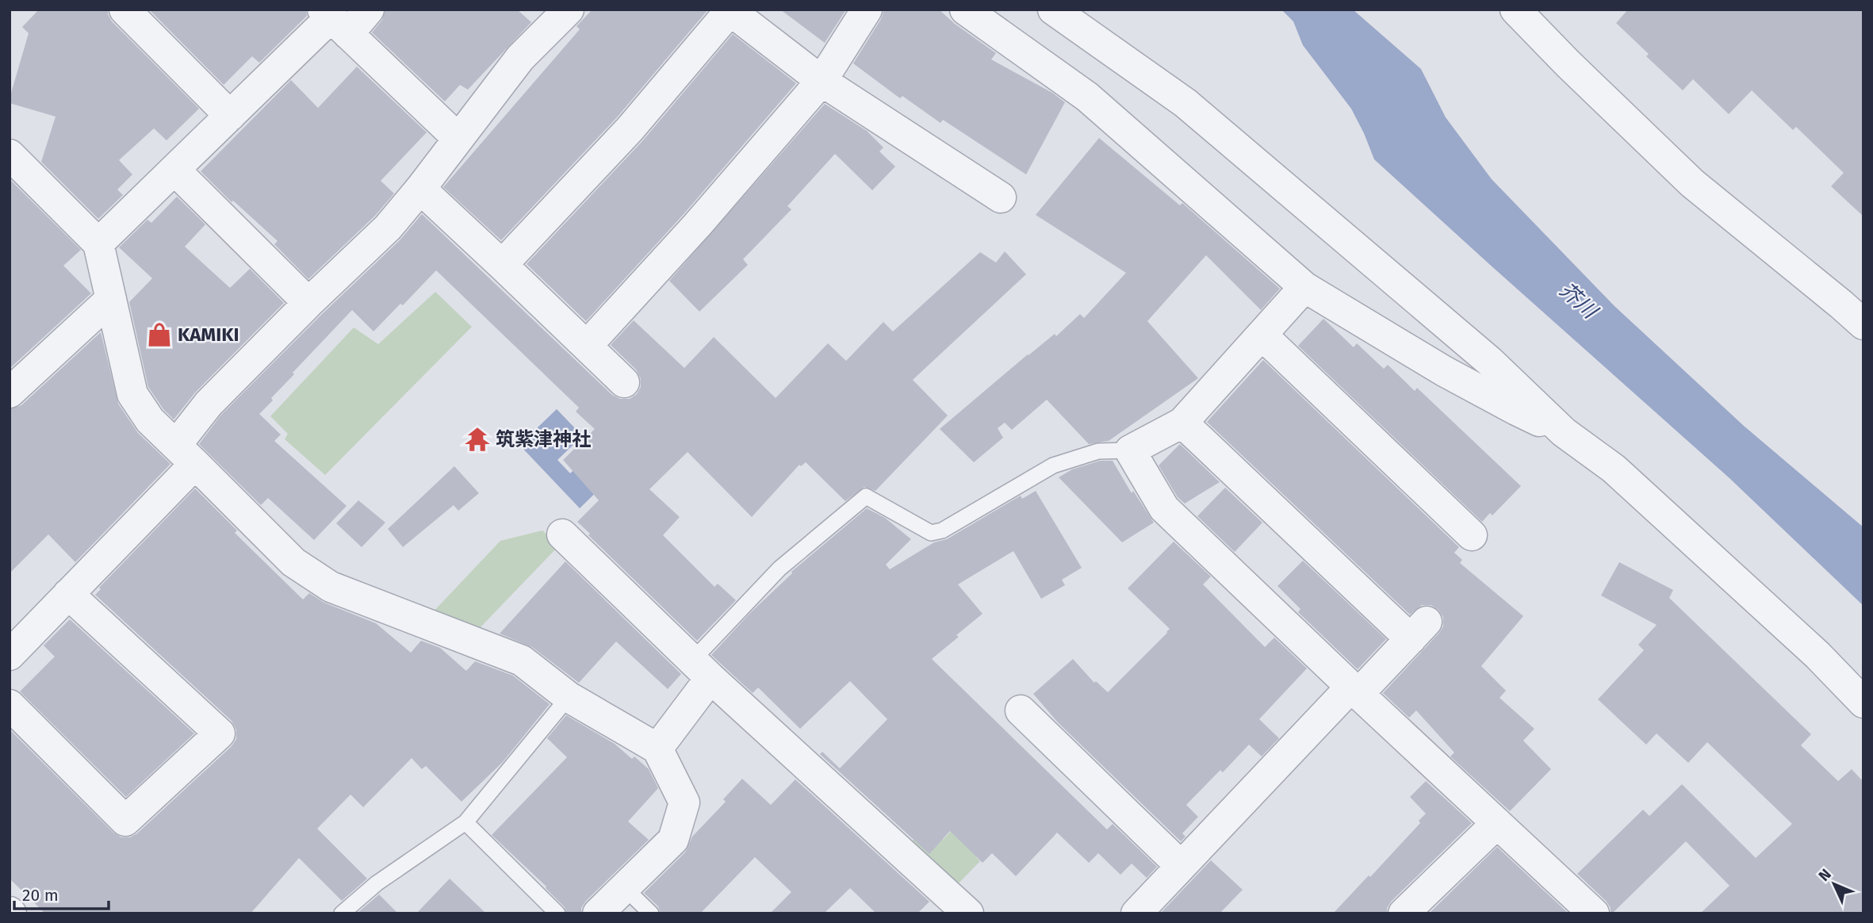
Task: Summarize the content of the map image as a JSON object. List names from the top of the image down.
{
  "water": ["芥川"],
  "places": {
    "shop": ["KAMIKI"],
    "temple": ["筑紫津神社"]
  },
  "scale_bar": "20 m",
  "north": "top left"
}
